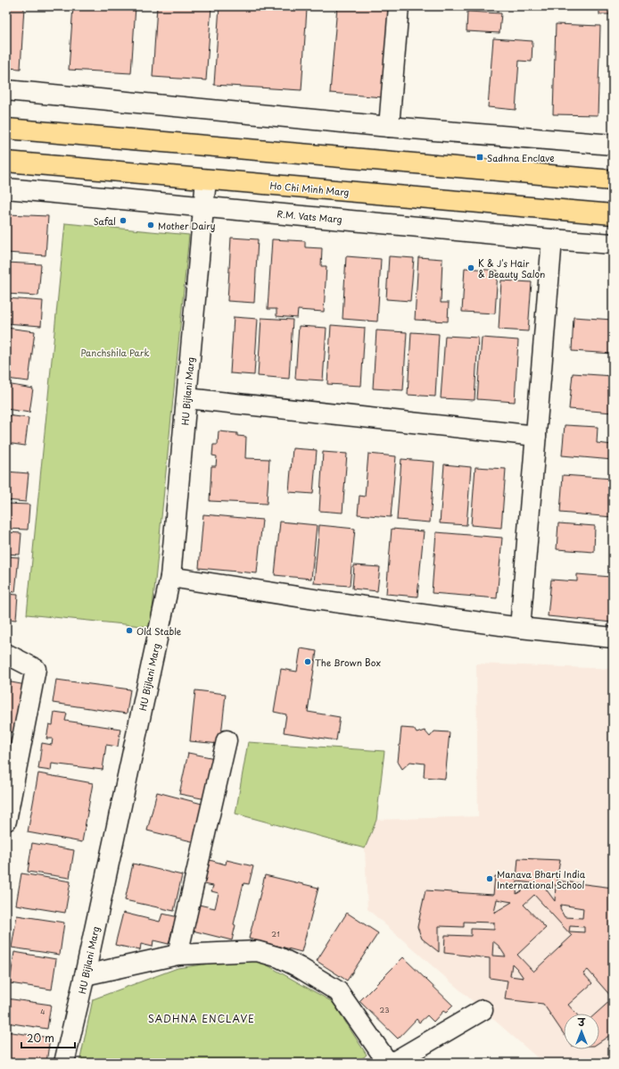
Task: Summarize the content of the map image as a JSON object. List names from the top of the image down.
{
  "streets": {
    "main road": ["Ho Chi Minh Marg"],
    "street": ["R.M. Vats Marg", "HU Bijlani Marg"]
  },
  "crossings": [
    ["Ho Chi Minh Marg", "HU Bijlani Marg"],
    ["R.M. Vats Marg", "HU Bijlani Marg"]
  ],
  "districts": ["SADHNA ENCLAVE"],
  "parks": ["Panchshila Park"],
  "places": {
    "transit": ["Sadhna Enclave"],
    "other": [
      "Safal",
      "Mother Dairy",
      "K & J's Hair & Beauty Salon",
      "Old Stable",
      "The Brown Box",
      "Manava Bharti India International School"
    ]
  },
  "house_numbers": ["21", "23", "4"],
  "scale_bar": "20 m",
  "north": "top"
}
